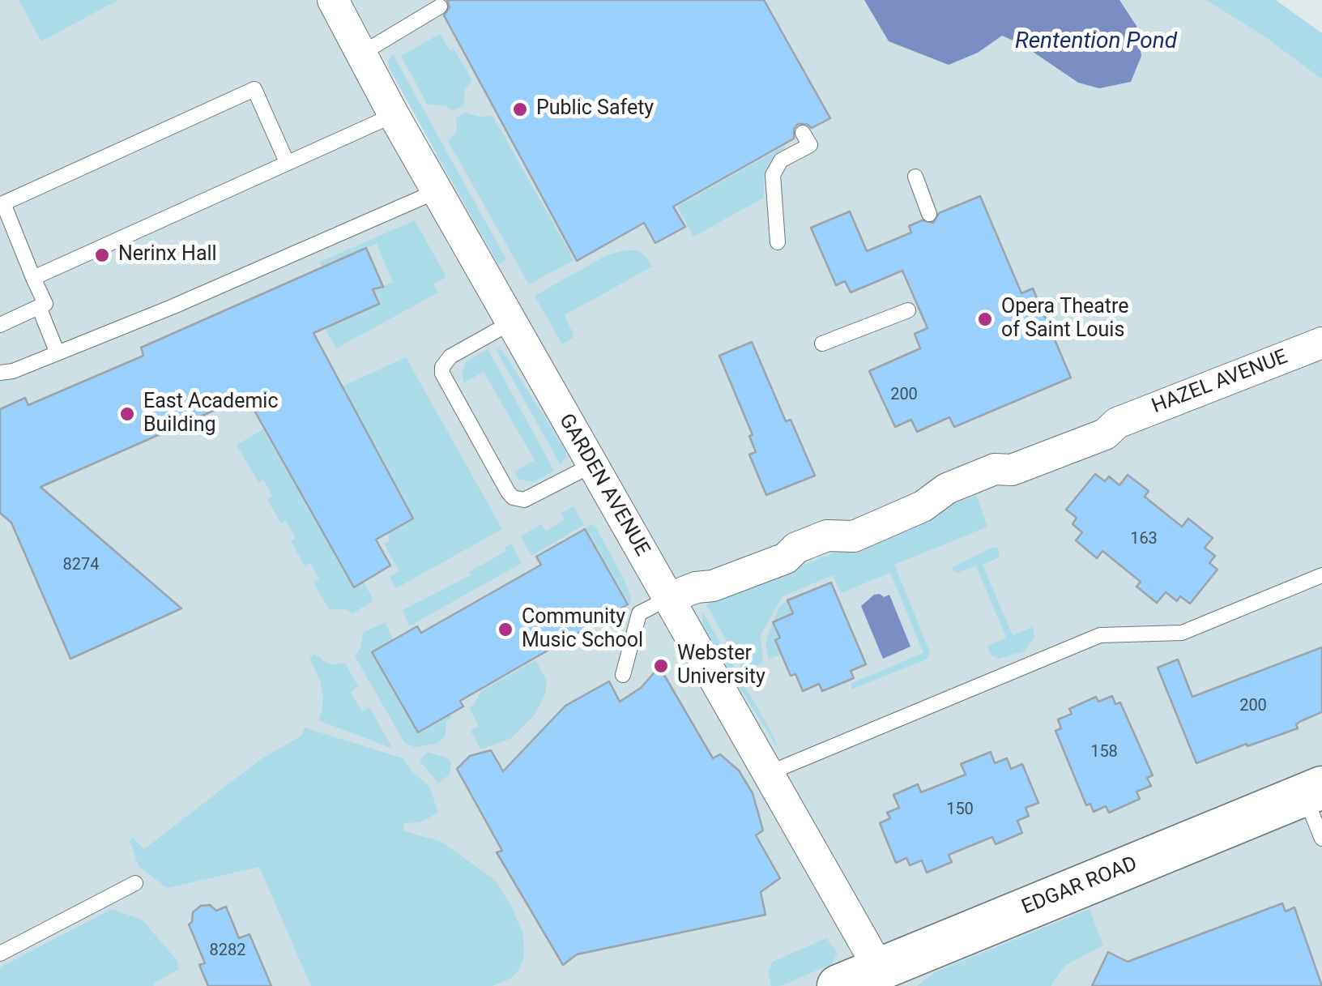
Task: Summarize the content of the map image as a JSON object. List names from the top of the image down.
{
  "streets": {
    "street": ["HAZEL AVENUE", "GARDEN AVENUE", "EDGAR ROAD"]
  },
  "crossings": [
    ["HAZEL AVENUE", "GARDEN AVENUE"],
    ["GARDEN AVENUE", "EDGAR ROAD"]
  ],
  "water": ["Rentention Pond"],
  "places": [
    "Public Safety",
    "Nerinx Hall",
    "Opera Theatre of Saint Louis",
    "East Academic Building",
    "Community Music School",
    "Webster University"
  ],
  "house_numbers": [
    "200",
    "163",
    "8274",
    "200",
    "158",
    "150",
    "8282"
  ]
}
